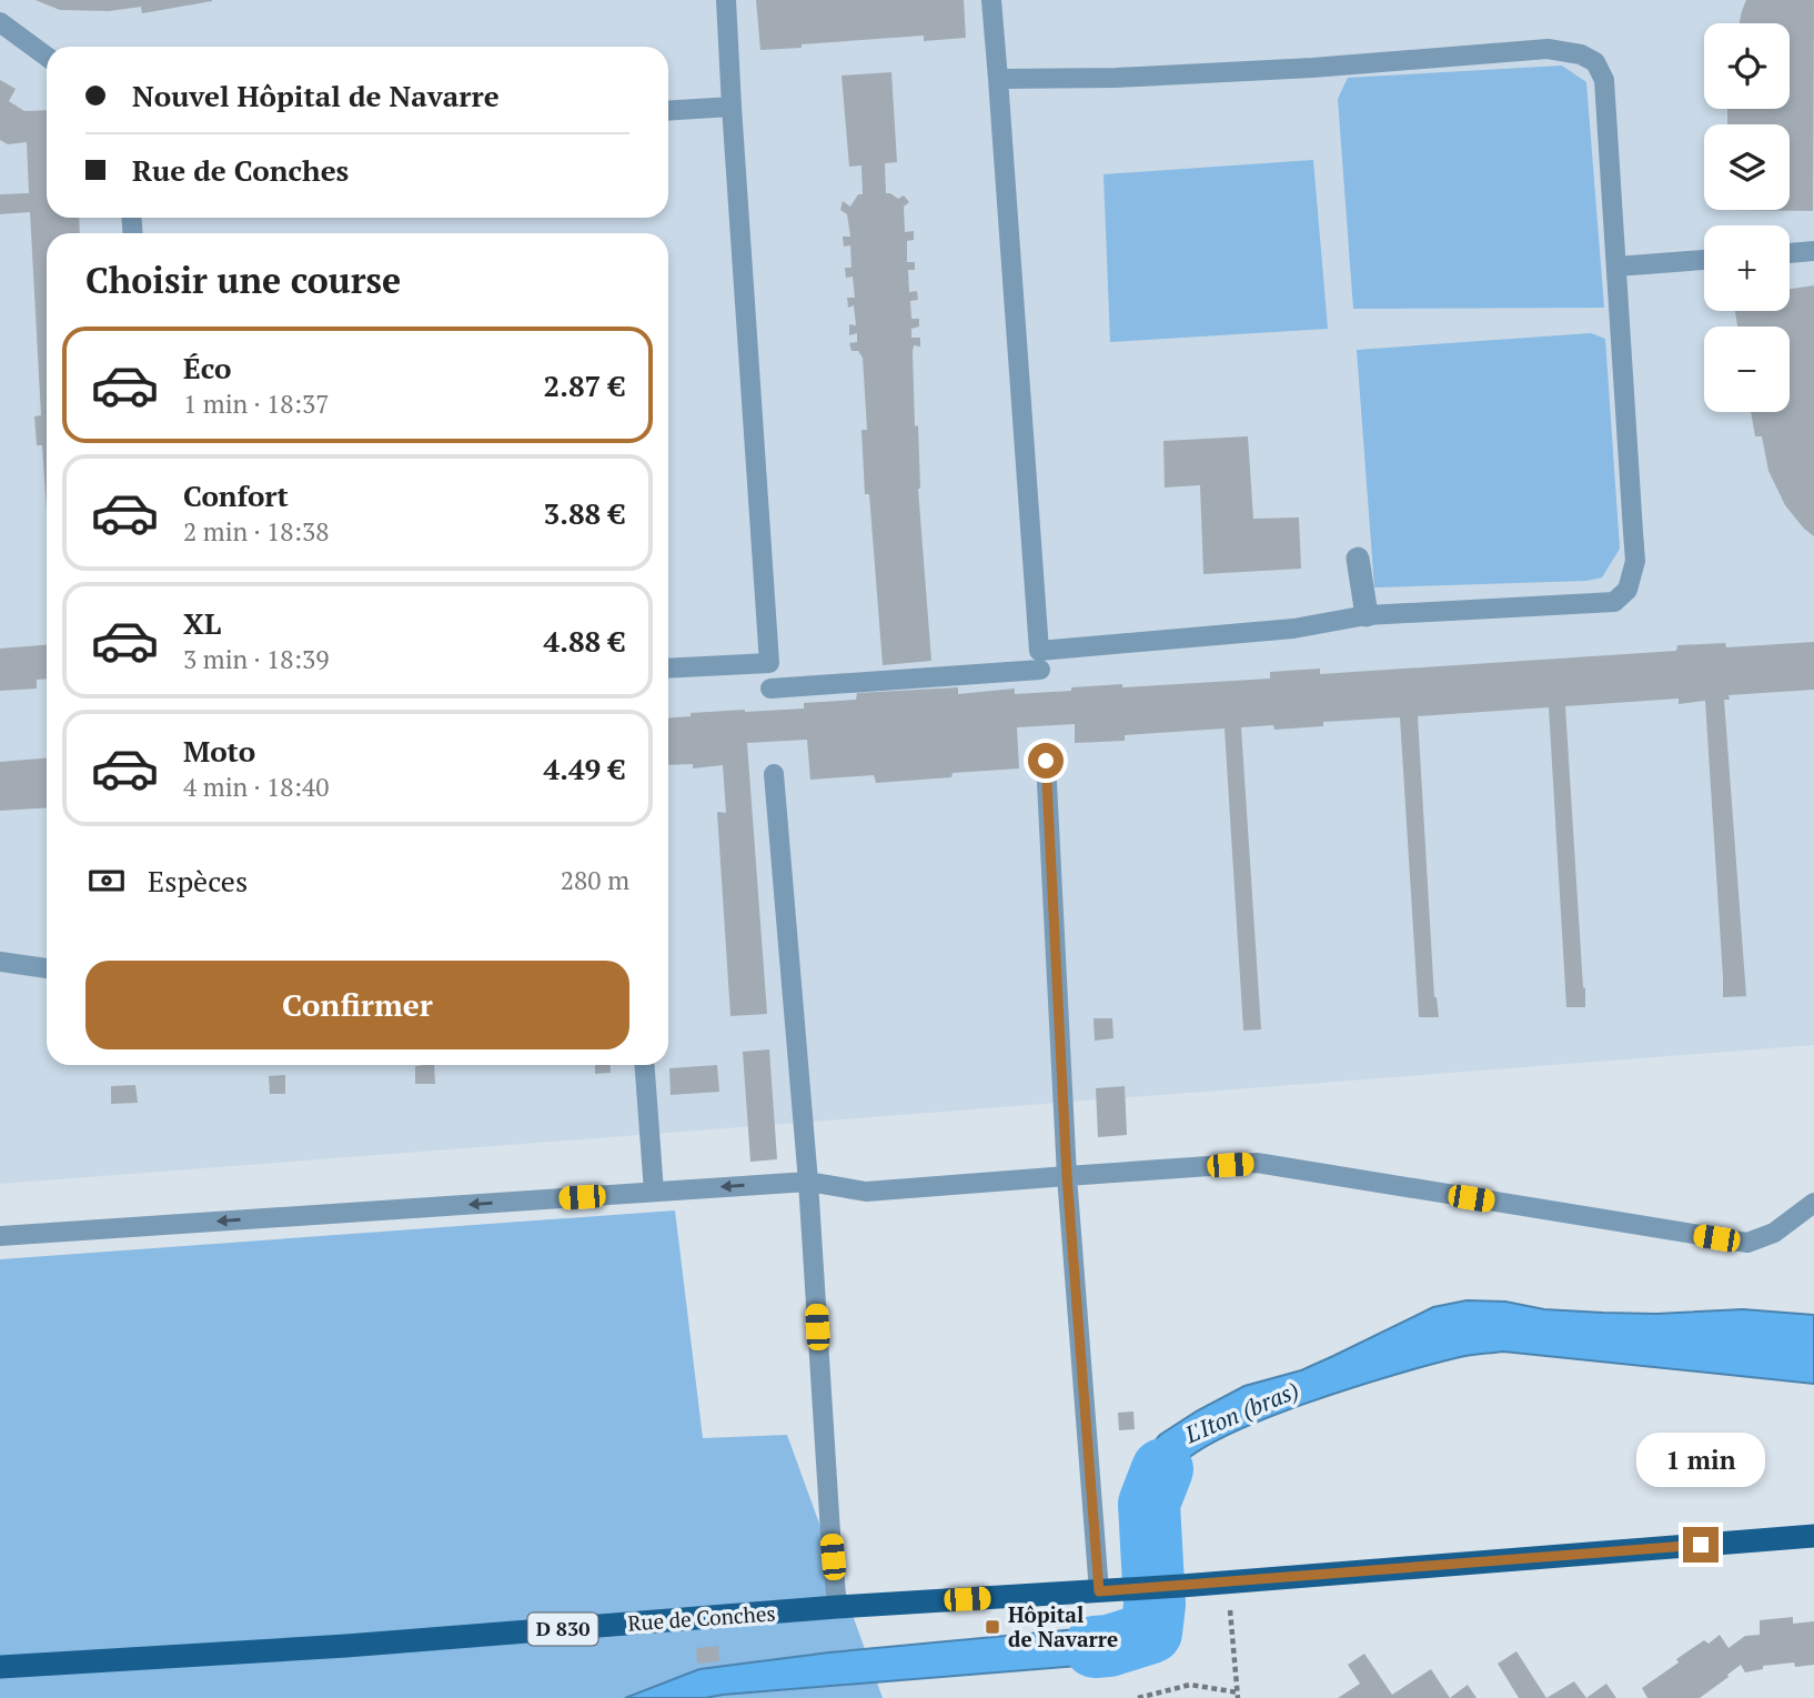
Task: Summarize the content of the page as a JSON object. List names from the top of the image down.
{
  "streets": {
    "main road": ["Rue de Conches", "D 830"]
  },
  "crossings": [
    ["Rue de Conches", "D 830"]
  ],
  "water": ["L'Iton (bras)"],
  "places": {
    "transit": ["Hôpital de Navarre"]
  },
  "page": {
    "map_buttons": ["+", "−"],
    "banner": ["Nouvel Hôpital de Navarre", "Rue de Conches"],
    "heading": "Choisir une course",
    "list": [
      {
        "name": "Éco",
        "note": "1 min · 18:37",
        "value": "2.87 €"
      },
      {
        "name": "Confort",
        "note": "2 min · 18:38",
        "value": "3.88 €"
      },
      {
        "name": "XL",
        "note": "3 min · 18:39",
        "value": "4.88 €"
      },
      {
        "name": "Moto",
        "note": "4 min · 18:40",
        "value": "4.49 €"
      }
    ],
    "pay": ["Espèces", "280 m"],
    "buttons": "Confirmer",
    "bubble": "1 min"
  }
}
